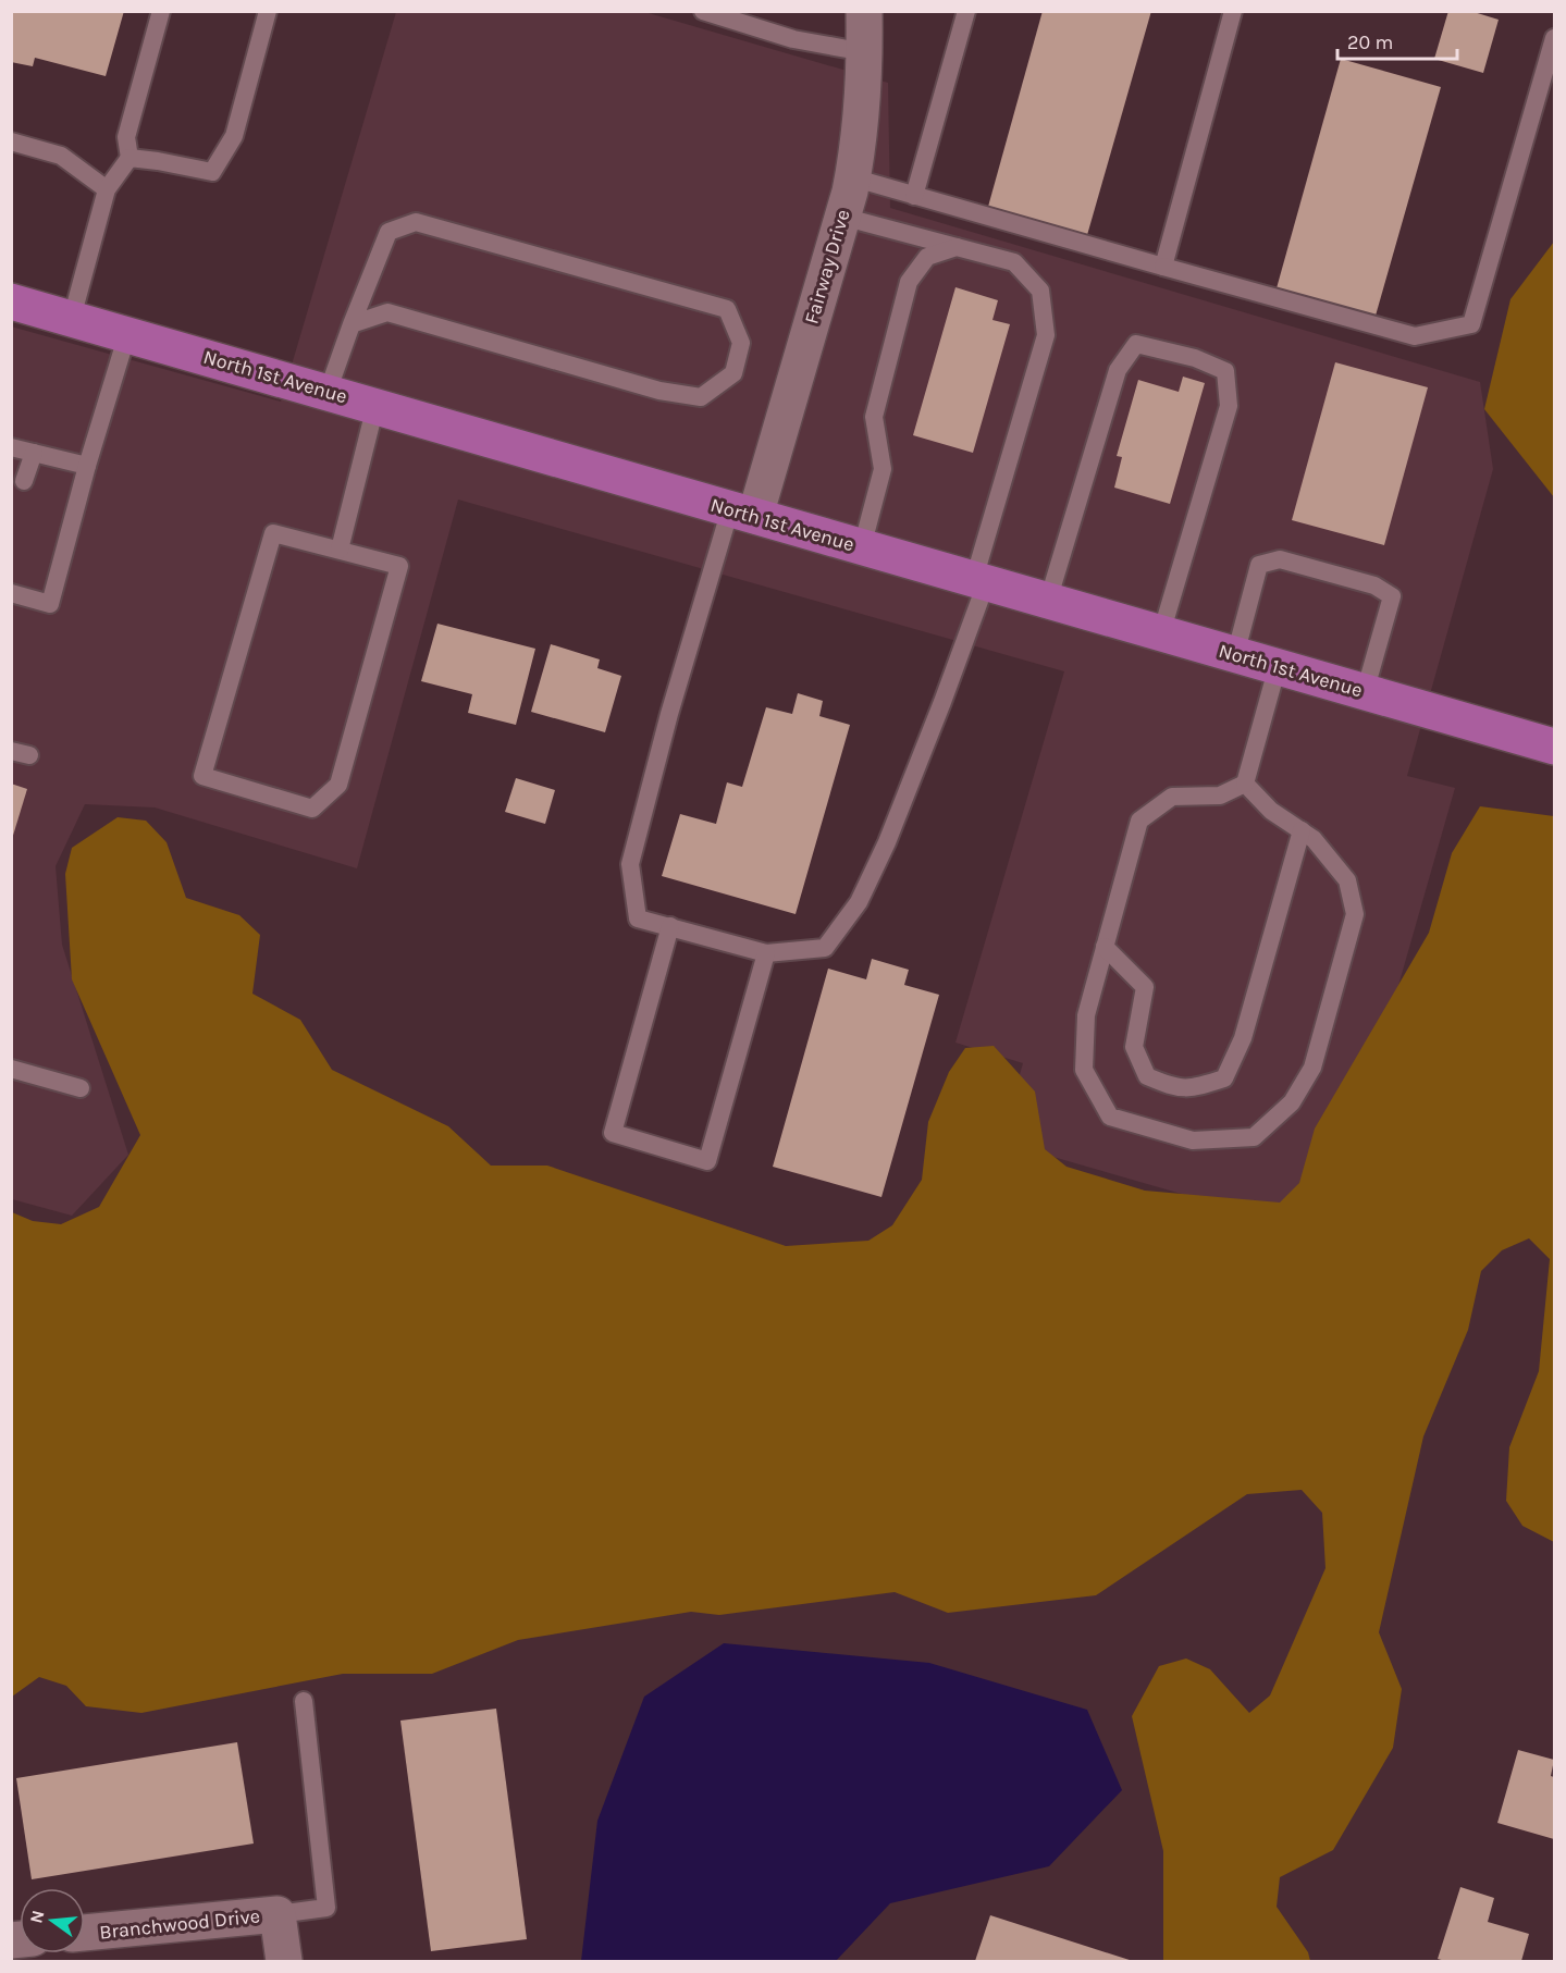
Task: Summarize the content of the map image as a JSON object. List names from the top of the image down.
{
  "streets": {
    "main road": ["North 1st Avenue"],
    "street": ["Fairway Drive", "Branchwood Drive"]
  },
  "crossings": [
    ["Fairway Drive", "North 1st Avenue"]
  ],
  "scale_bar": "20 m",
  "north": "left"
}
